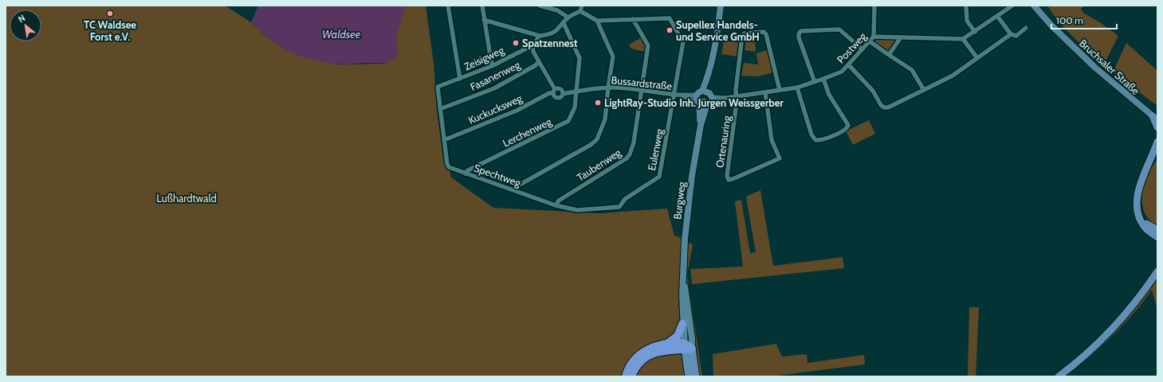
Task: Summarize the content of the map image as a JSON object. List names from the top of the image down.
{
  "streets": {
    "street": [
      "Postweg",
      "Zeisigweg",
      "Bruchsaler Straße",
      "Fasanenweg",
      "Bussardstraße",
      "Kuckucksweg",
      "Lerchenweg",
      "Ortenauring",
      "Eulenweg",
      "Taubenweg",
      "Spechtweg",
      "Burgweg"
    ]
  },
  "crossings": [
    ["Postweg", "Bussardstraße"],
    ["Postweg", "Ortenauring"],
    ["Postweg", "Burgweg"],
    ["Zeisigweg", "Spechtweg"],
    ["Fasanenweg", "Spechtweg"],
    ["Bussardstraße", "Kuckucksweg"],
    ["Bussardstraße", "Lerchenweg"],
    ["Bussardstraße", "Eulenweg"],
    ["Bussardstraße", "Taubenweg"],
    ["Bussardstraße", "Burgweg"],
    ["Kuckucksweg", "Spechtweg"],
    ["Lerchenweg", "Spechtweg"],
    ["Eulenweg", "Taubenweg"],
    ["Eulenweg", "Spechtweg"],
    ["Taubenweg", "Spechtweg"]
  ],
  "water": ["Waldsee"],
  "parks": ["Lußhardtwald"],
  "places": [
    "TC Waldsee Forst e.V.",
    "Supellex Handels- und Service GmbH",
    "Spatzennest",
    "LightRay-Studio Inh. Jürgen Weissgerber"
  ],
  "scale_bar": "100 m",
  "north": "top left"
}
